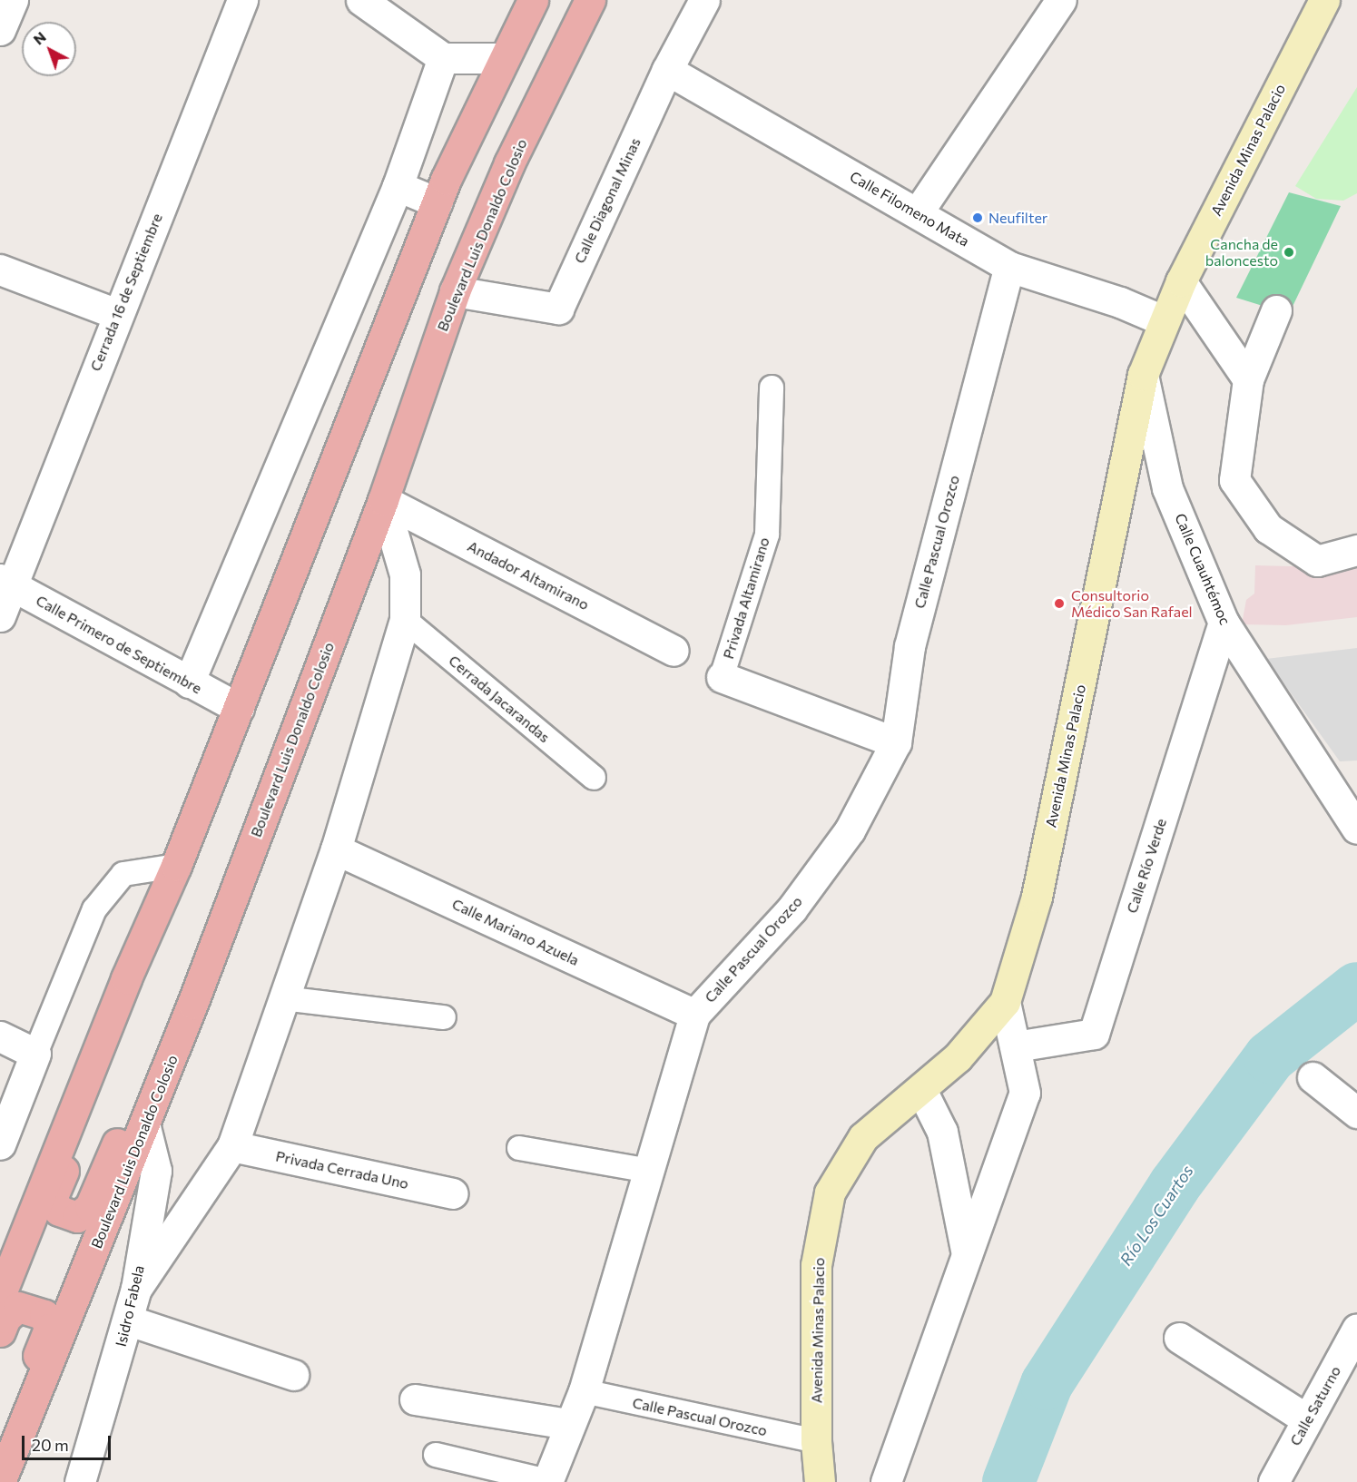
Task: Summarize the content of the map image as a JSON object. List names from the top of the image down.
{
  "streets": {
    "highway": ["Boulevard Luis Donaldo Colosio"],
    "main road": ["Avenida Minas Palacio"],
    "street": [
      "Calle Diagonal Minas",
      "Calle Filomeno Mata",
      "Cerrada 16 de Septiembre",
      "Calle Pascual Orozco",
      "Calle Cuauhtémoc",
      "Andador Altamirano",
      "Privada Altamirano",
      "Calle Primero de Septiembre",
      "Cerrada Jacarandas",
      "Calle Río Verde",
      "Calle Mariano Azuela",
      "Privada Cerrada Uno",
      "Isidro Fabela",
      "Calle Saturno"
    ]
  },
  "crossings": [
    ["Avenida Minas Palacio", "Calle Filomeno Mata"],
    ["Avenida Minas Palacio", "Calle Pascual Orozco"],
    ["Avenida Minas Palacio", "Calle Cuauhtémoc"],
    ["Calle Diagonal Minas", "Calle Filomeno Mata"],
    ["Calle Diagonal Minas", "Boulevard Luis Donaldo Colosio"],
    ["Calle Filomeno Mata", "Calle Pascual Orozco"],
    ["Boulevard Luis Donaldo Colosio", "Andador Altamirano"],
    ["Boulevard Luis Donaldo Colosio", "Isidro Fabela"],
    ["Cerrada 16 de Septiembre", "Calle Primero de Septiembre"],
    ["Calle Pascual Orozco", "Calle Mariano Azuela"],
    ["Calle Cuauhtémoc", "Calle Río Verde"]
  ],
  "water": ["Río Los Cuartos"],
  "places": ["Neufilter", "Cancha de baloncesto", "Consultorio Médico San Rafael"],
  "scale_bar": "20 m",
  "north": "top left"
}
